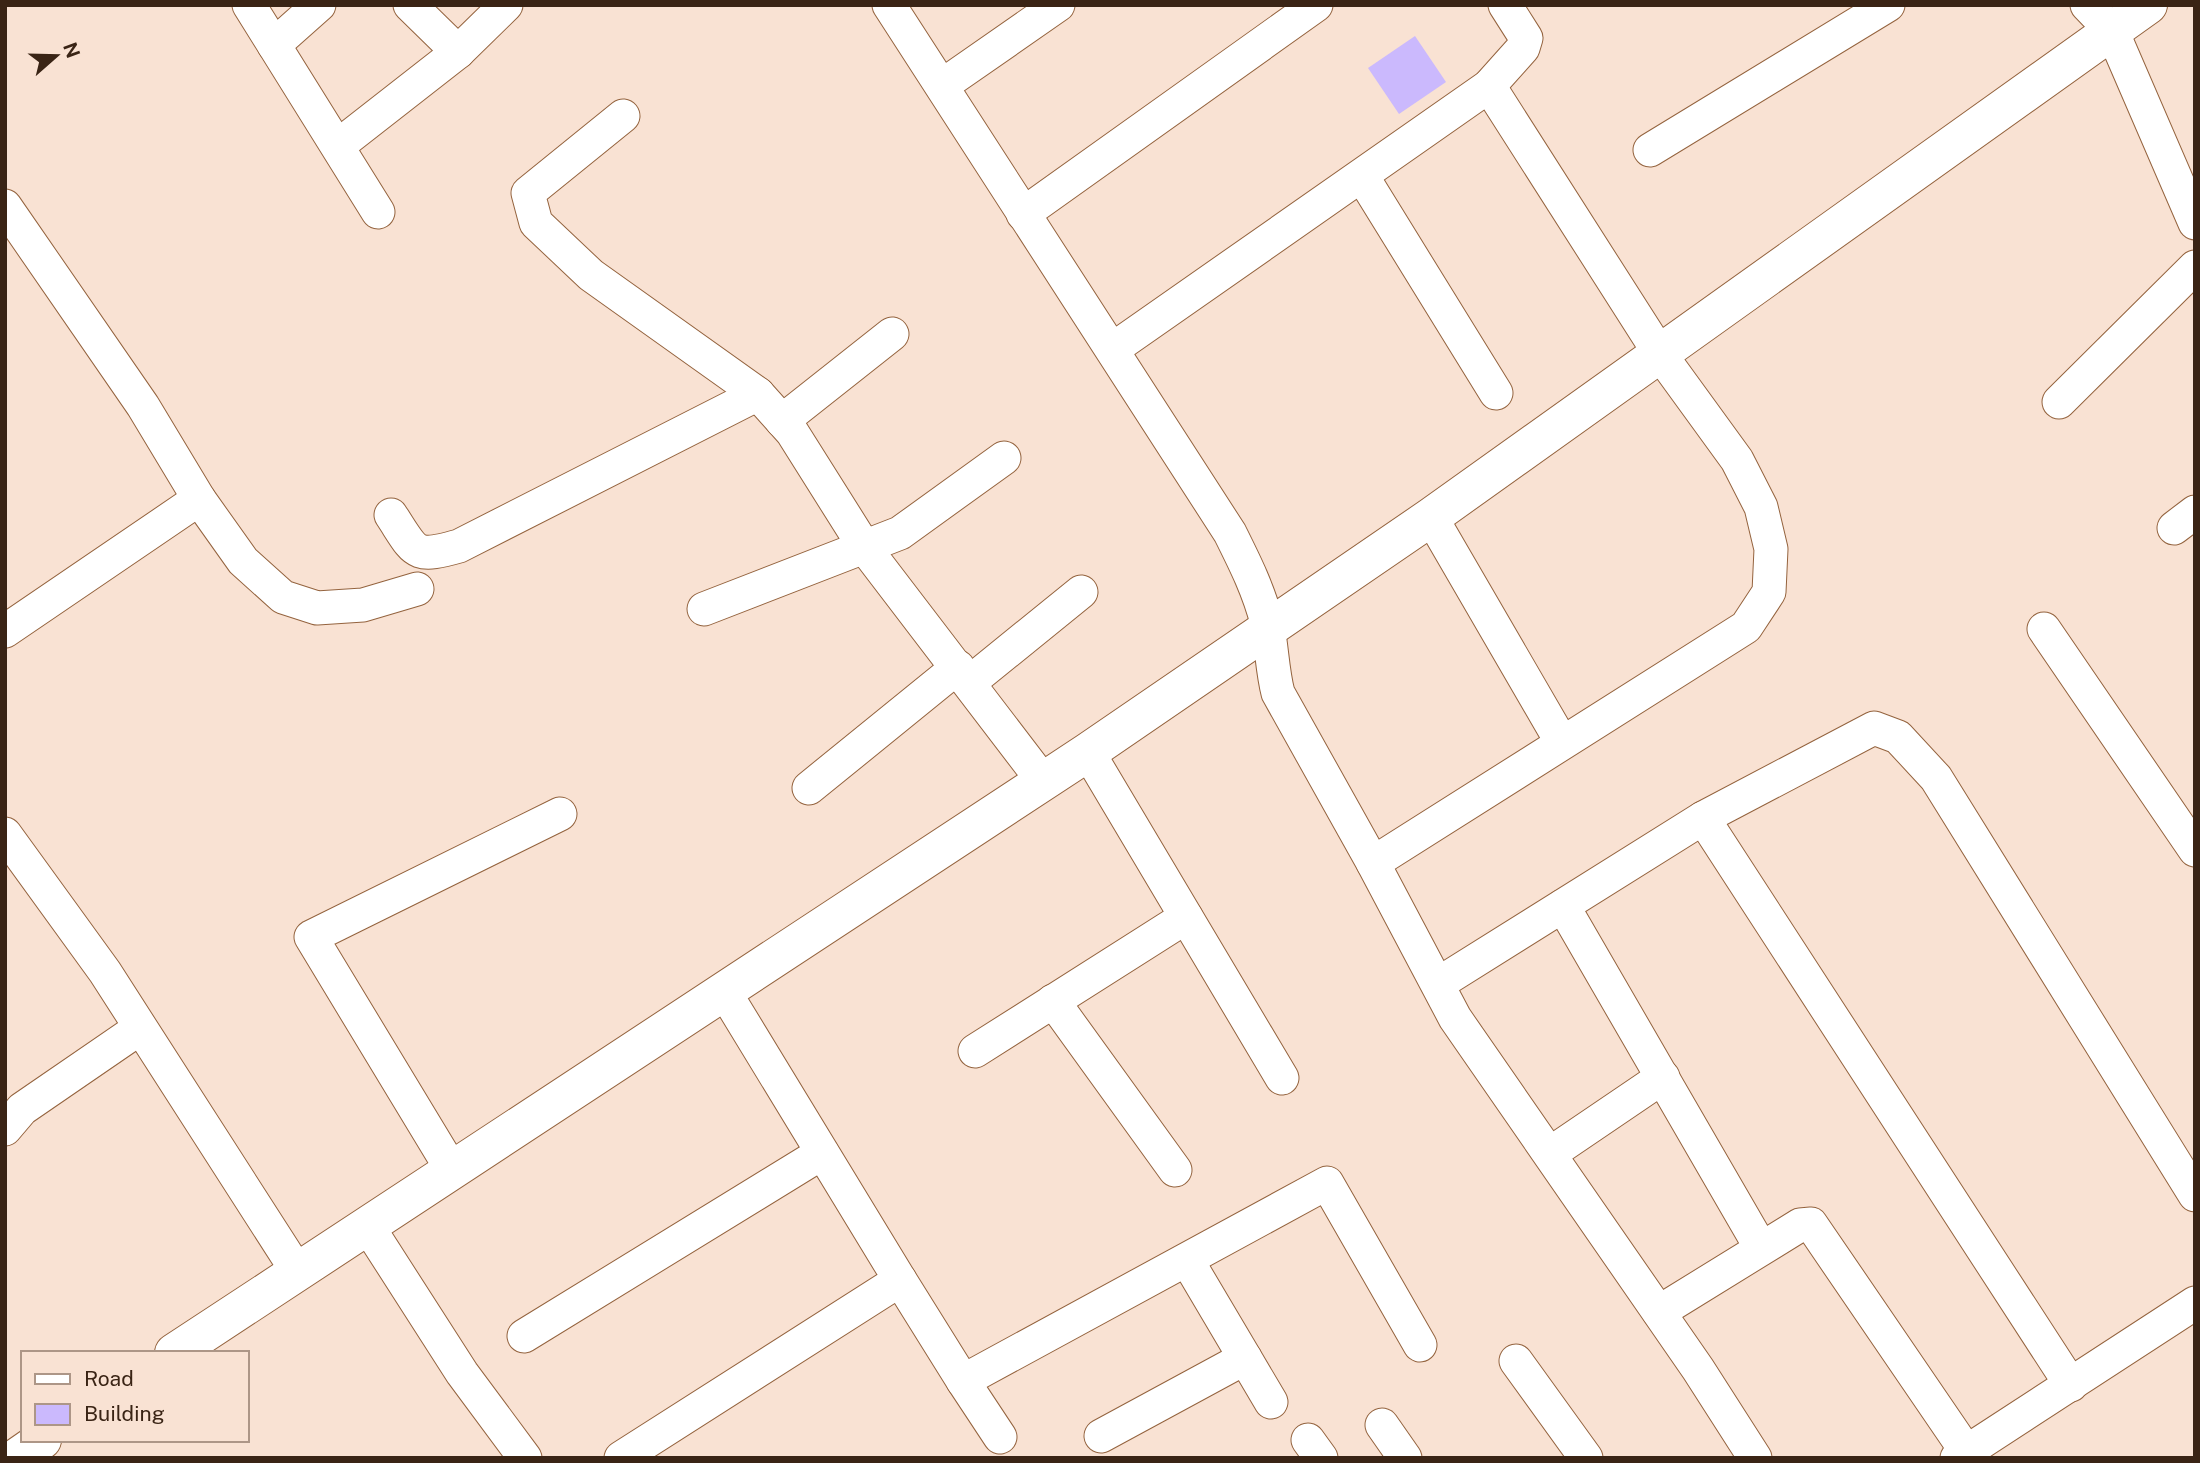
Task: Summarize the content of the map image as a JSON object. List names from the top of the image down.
{
  "legend": ["Road", "Building"],
  "north": "right"
}
